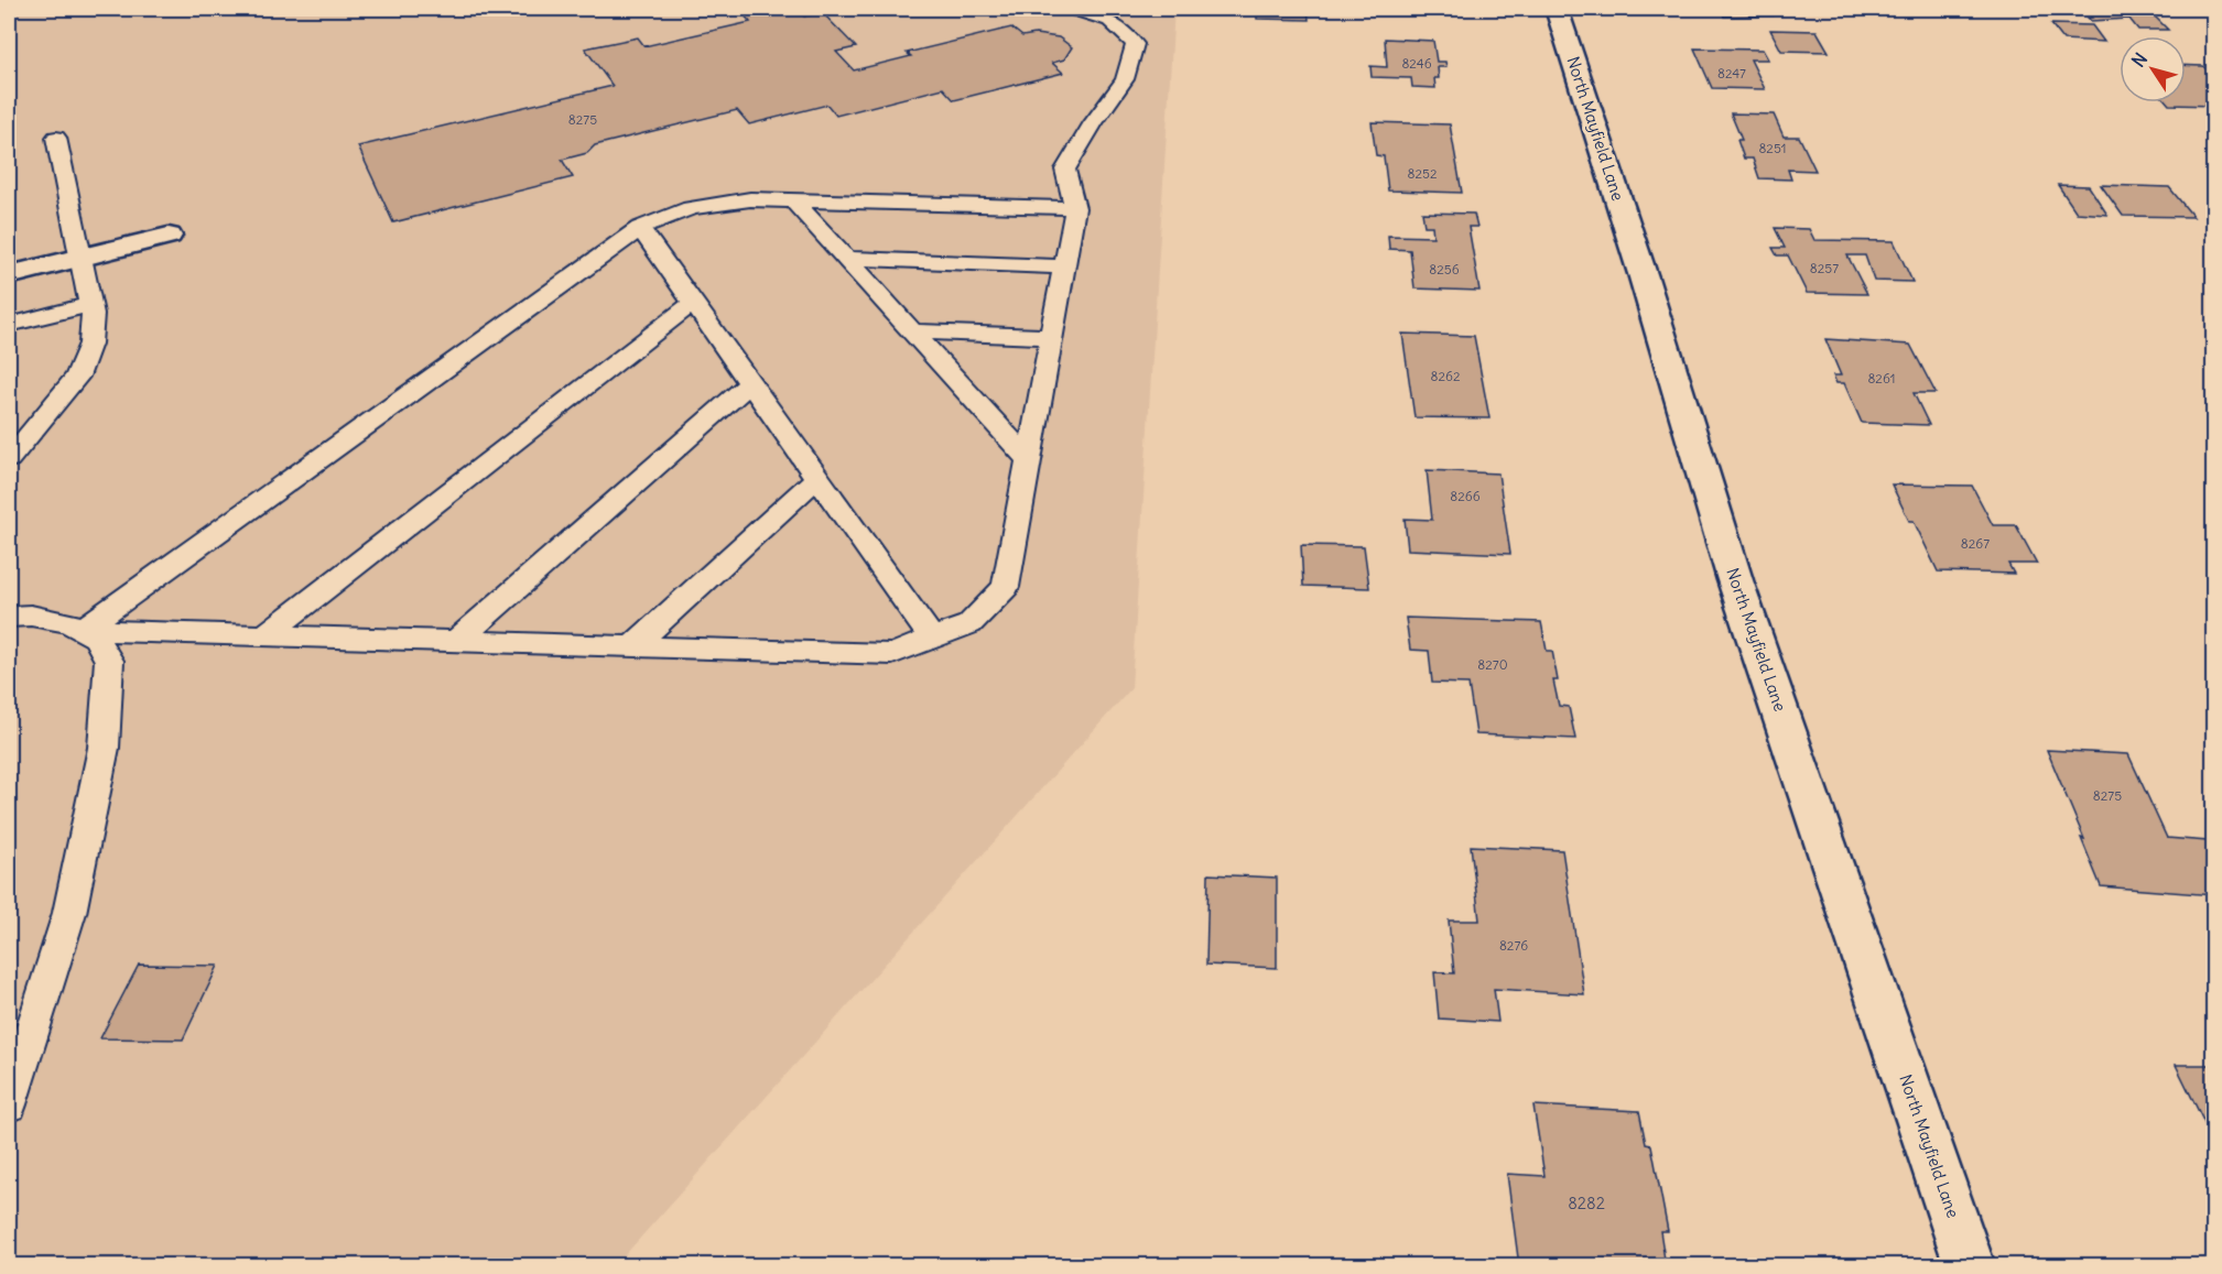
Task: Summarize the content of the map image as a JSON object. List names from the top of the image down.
{
  "streets": {
    "street": ["North Mayfield Lane"]
  },
  "house_numbers": [
    "8246",
    "8247",
    "8275",
    "8251",
    "8252",
    "8257",
    "8256",
    "8262",
    "8261",
    "8266",
    "8267",
    "8270",
    "8275",
    "8276",
    "8282"
  ],
  "north": "top left"
}
